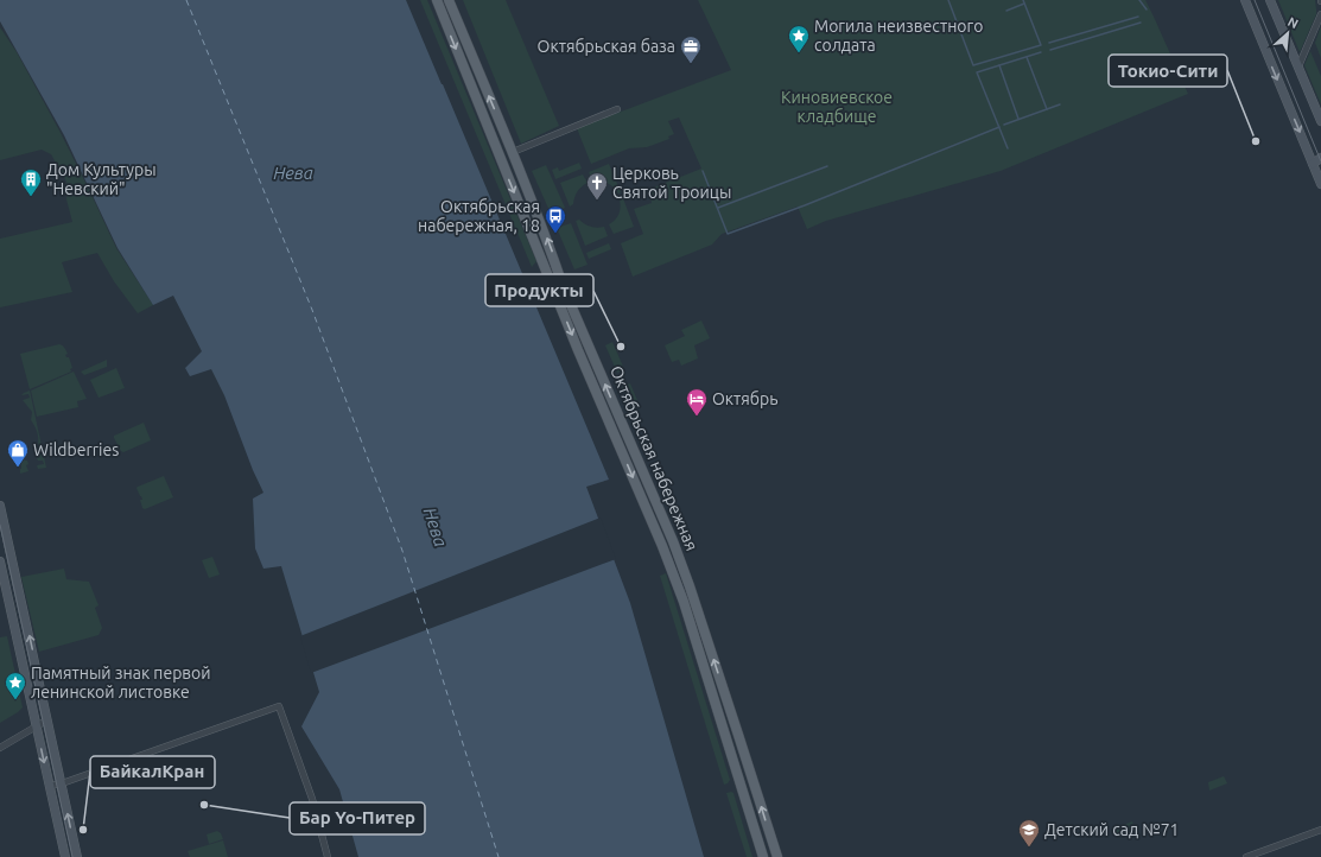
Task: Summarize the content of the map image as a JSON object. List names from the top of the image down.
{
  "streets": {
    "main road": ["Октябрьская набережная"]
  },
  "water": ["Нева"],
  "parks": ["Киновиевское кладбище"],
  "places": {
    "place": ["Могила неизвестного солдата", "Памятный знак первой ленинской листовке"],
    "office": ["Октябрьская база"],
    "other": [
      "Токио-Сити",
      "Продукты",
      "Бар Yo-Питер",
      "БайкалКран"
    ],
    "building": ["Дом Культуры \"Невский\""],
    "church": ["Церковь Святой Троицы"],
    "bus stop": ["Октябрьская набережная, 18"],
    "hotel": ["Октябрь"],
    "shop": ["Wildberries"],
    "school or university": ["Детский сад №71"]
  },
  "north": "top right"
}
